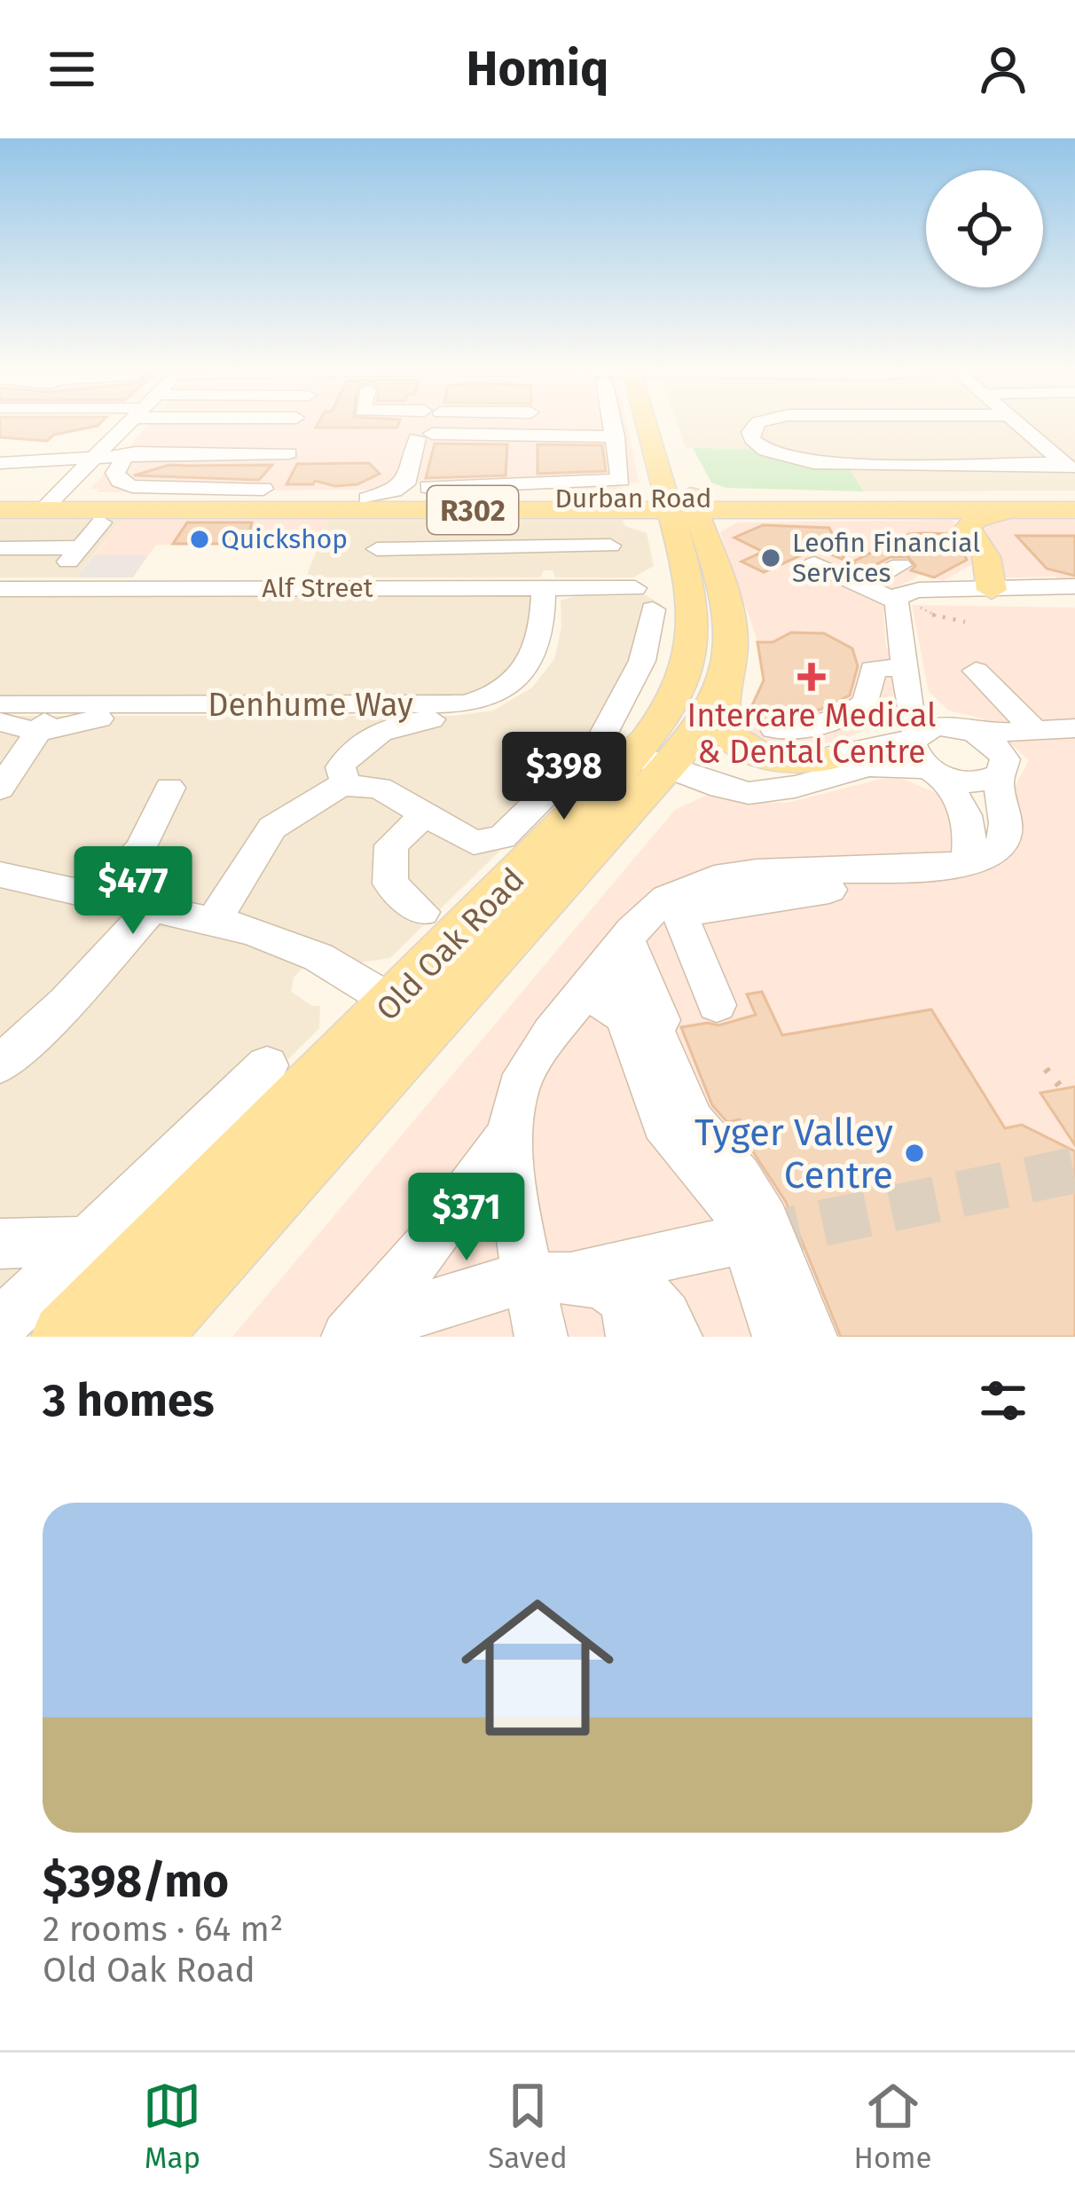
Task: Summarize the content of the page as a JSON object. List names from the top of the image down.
{
  "streets": {
    "main road": ["Durban Road", "R302", "Old Oak Road"],
    "street": ["Alf Street", "Denhume Way"]
  },
  "crossings": [
    ["Durban Road", "Old Oak Road"],
    ["Alf Street", "Denhume Way"]
  ],
  "places": {
    "other": ["Quickshop", "Leofin Financial Services", "Tyger Valley Centre"],
    "health": ["Intercare Medical & Dental Centre"]
  },
  "page": {
    "header": "Homiq",
    "price": ["$398", "$477", "$371"],
    "heading": "3 homes",
    "list": [
      {
        "name": "$398/mo",
        "note": "2 rooms · 64 m² · Old Oak Road"
      }
    ],
    "tabs": ["Map", "Saved", "Home"]
  }
}
